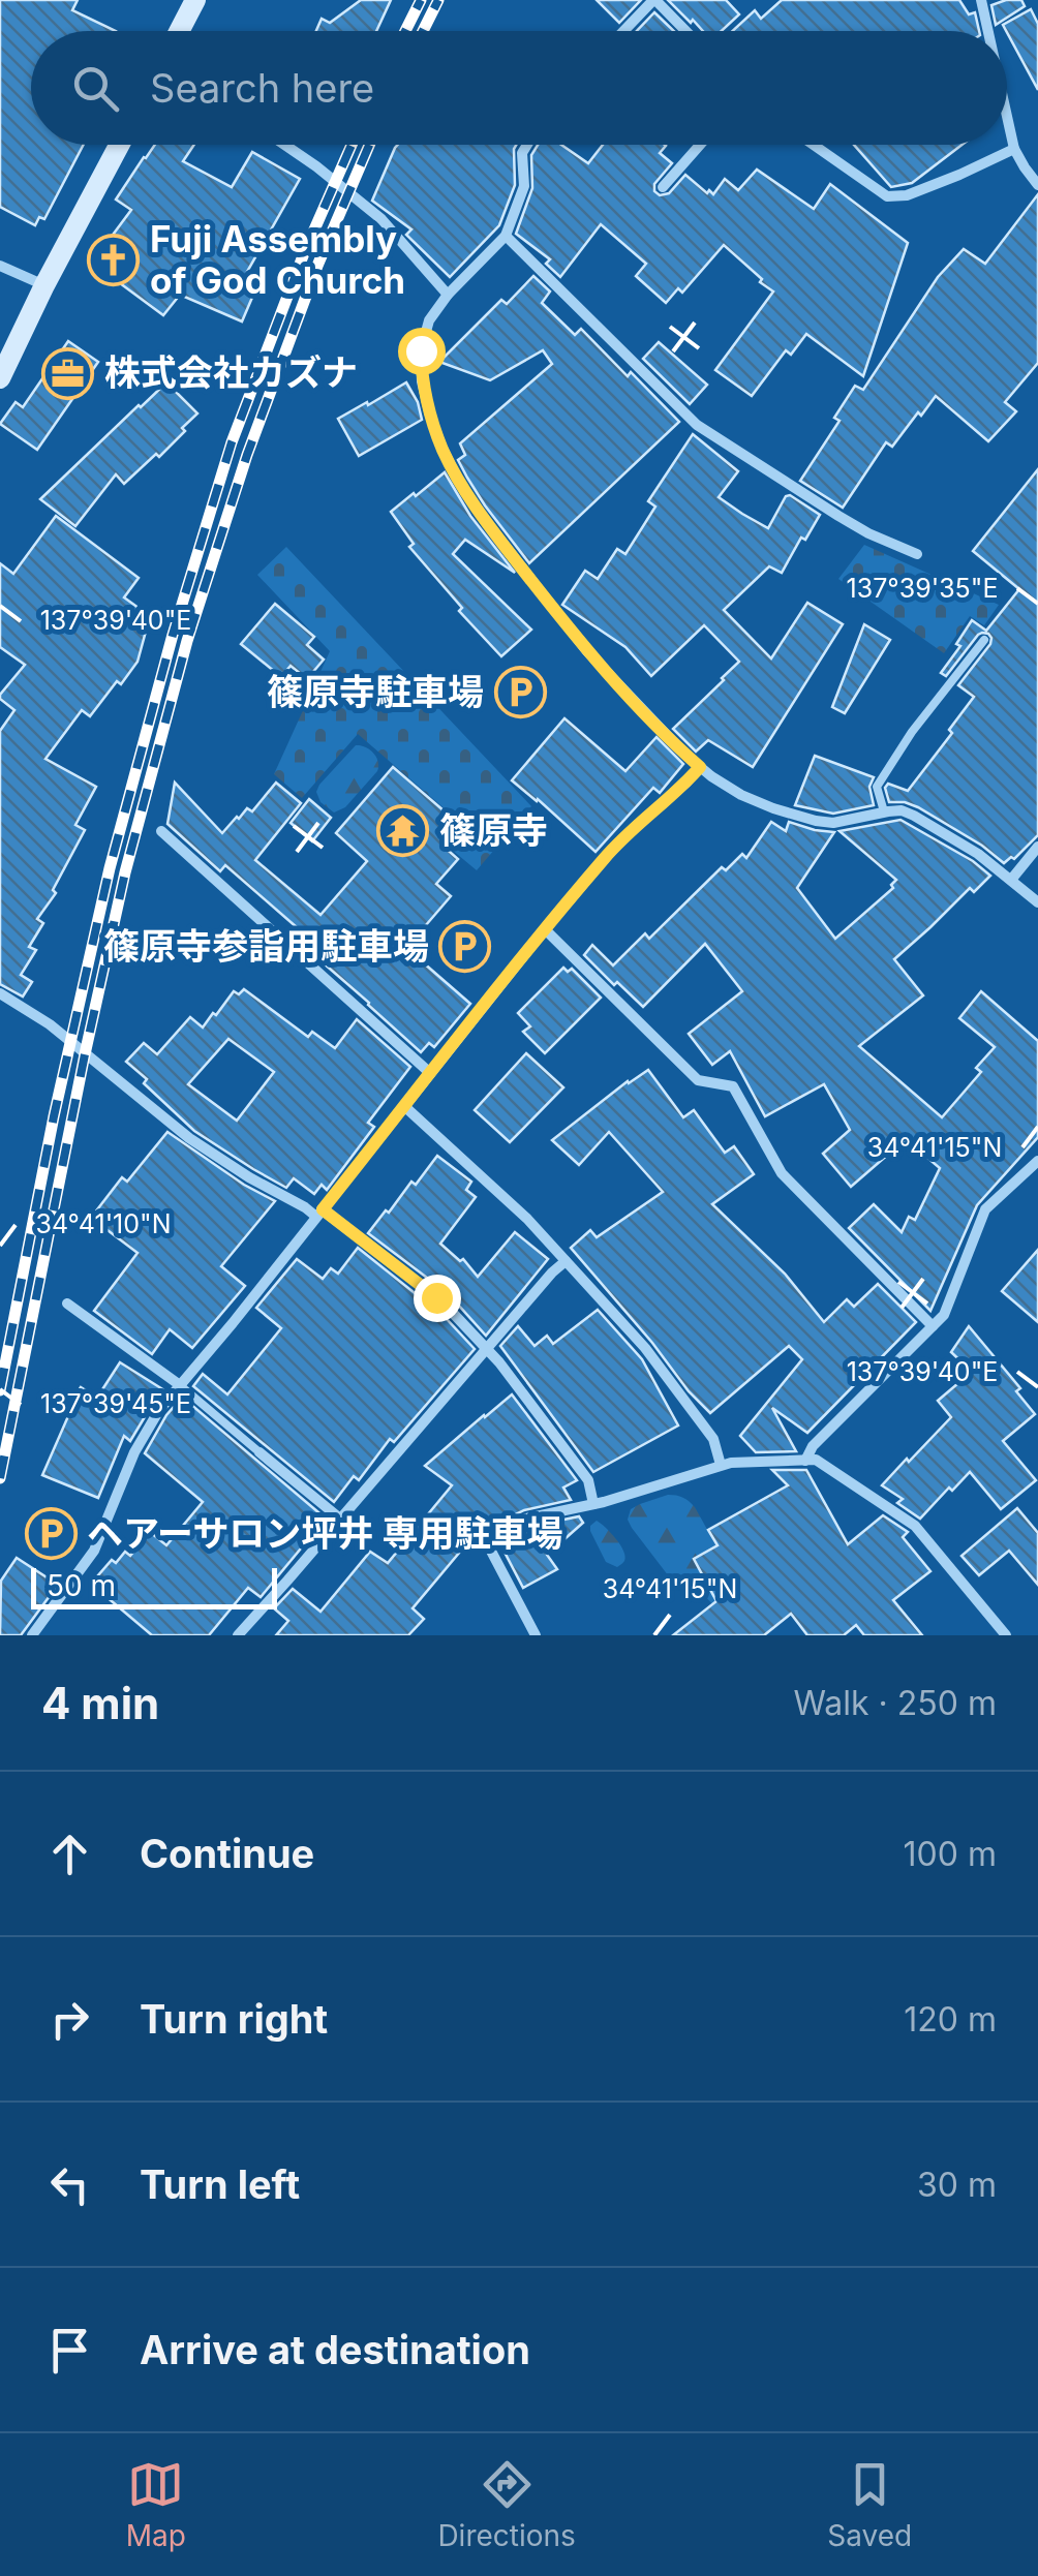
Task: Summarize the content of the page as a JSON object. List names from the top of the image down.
{
  "places": {
    "church": ["Fuji Assembly of God Church"],
    "office": ["株式会社カズナ"],
    "parking": ["篠原寺駐車場", "篠原寺参詣用駐車場", "ヘアーサロン坪井 専用駐車場"],
    "temple": ["篠原寺"]
  },
  "scale_bar": "50 m",
  "page": {
    "search": "Search here",
    "scale": "50 m",
    "heading": ["4 min", "Walk · 250 m"],
    "list": [
      ["Continue", "100 m"],
      ["Turn right", "120 m"],
      ["Turn left", "30 m"],
      "Arrive at destination"
    ],
    "nav": ["Map", "Directions", "Saved"]
  },
  "coordinates": [
    "137°39'35\"E",
    "137°39'40\"E",
    "34°41'15\"N",
    "34°41'10\"N",
    "137°39'45\"E"
  ]
}
